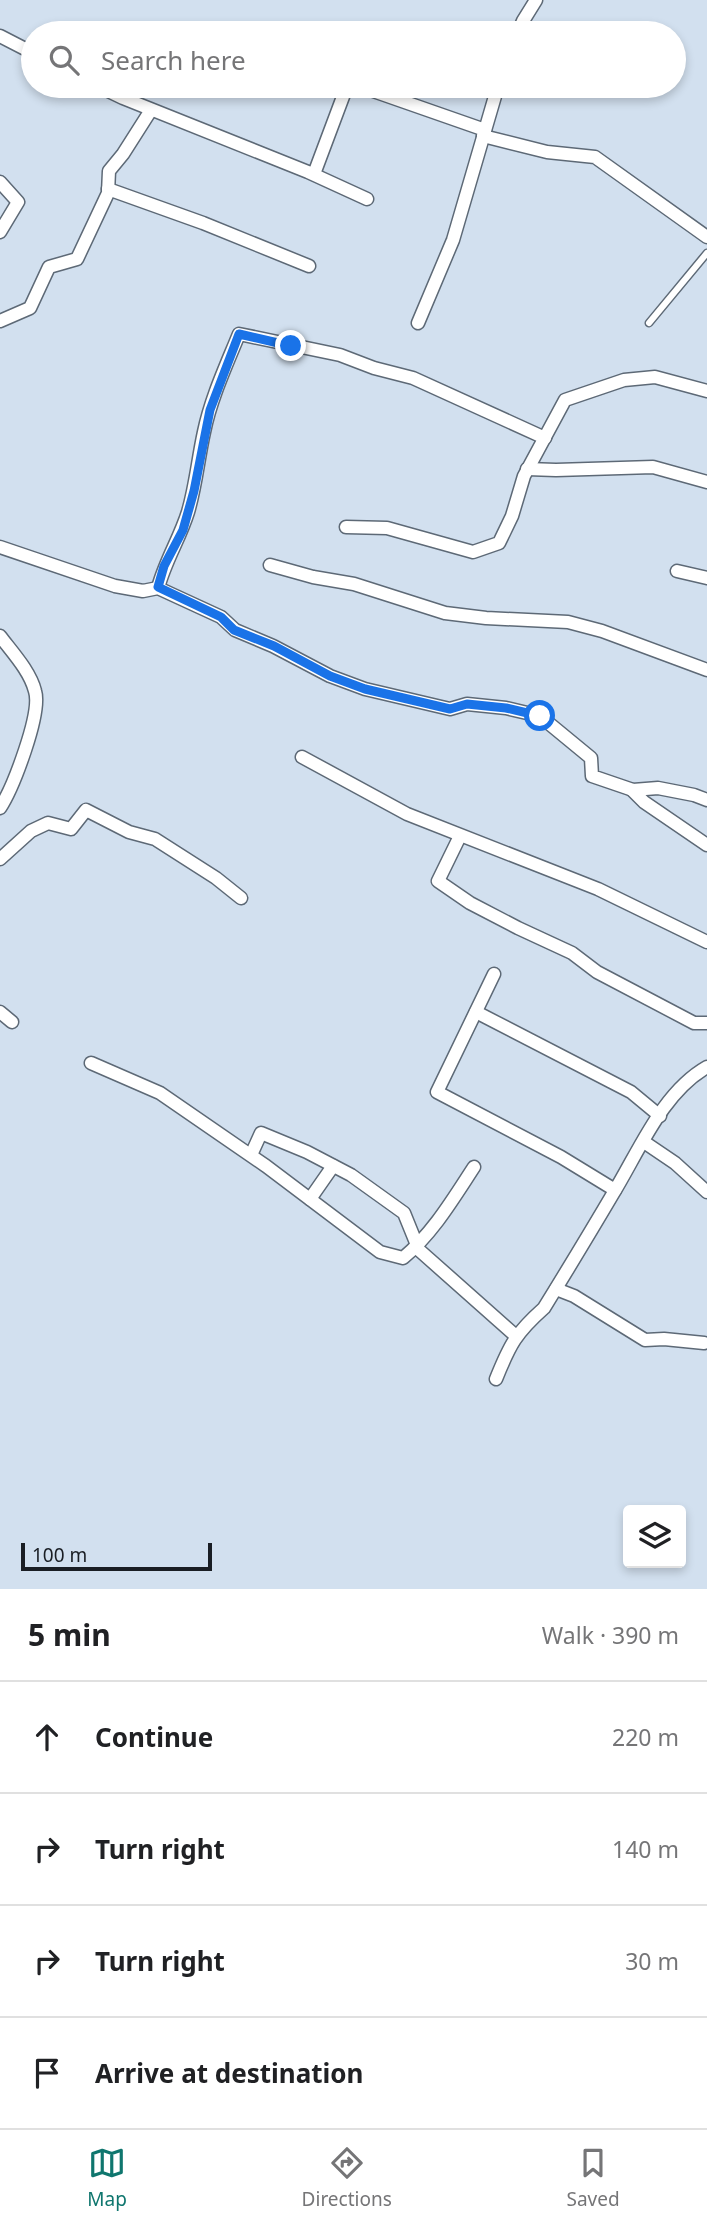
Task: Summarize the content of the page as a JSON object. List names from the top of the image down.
{
  "scale_bar": "100 m",
  "page": {
    "search": "Search here",
    "scale": "100 m",
    "heading": ["5 min", "Walk · 390 m"],
    "list": [
      ["Continue", "220 m"],
      ["Turn right", "140 m"],
      ["Turn right", "30 m"],
      "Arrive at destination"
    ],
    "nav": ["Map", "Directions", "Saved"]
  }
}
